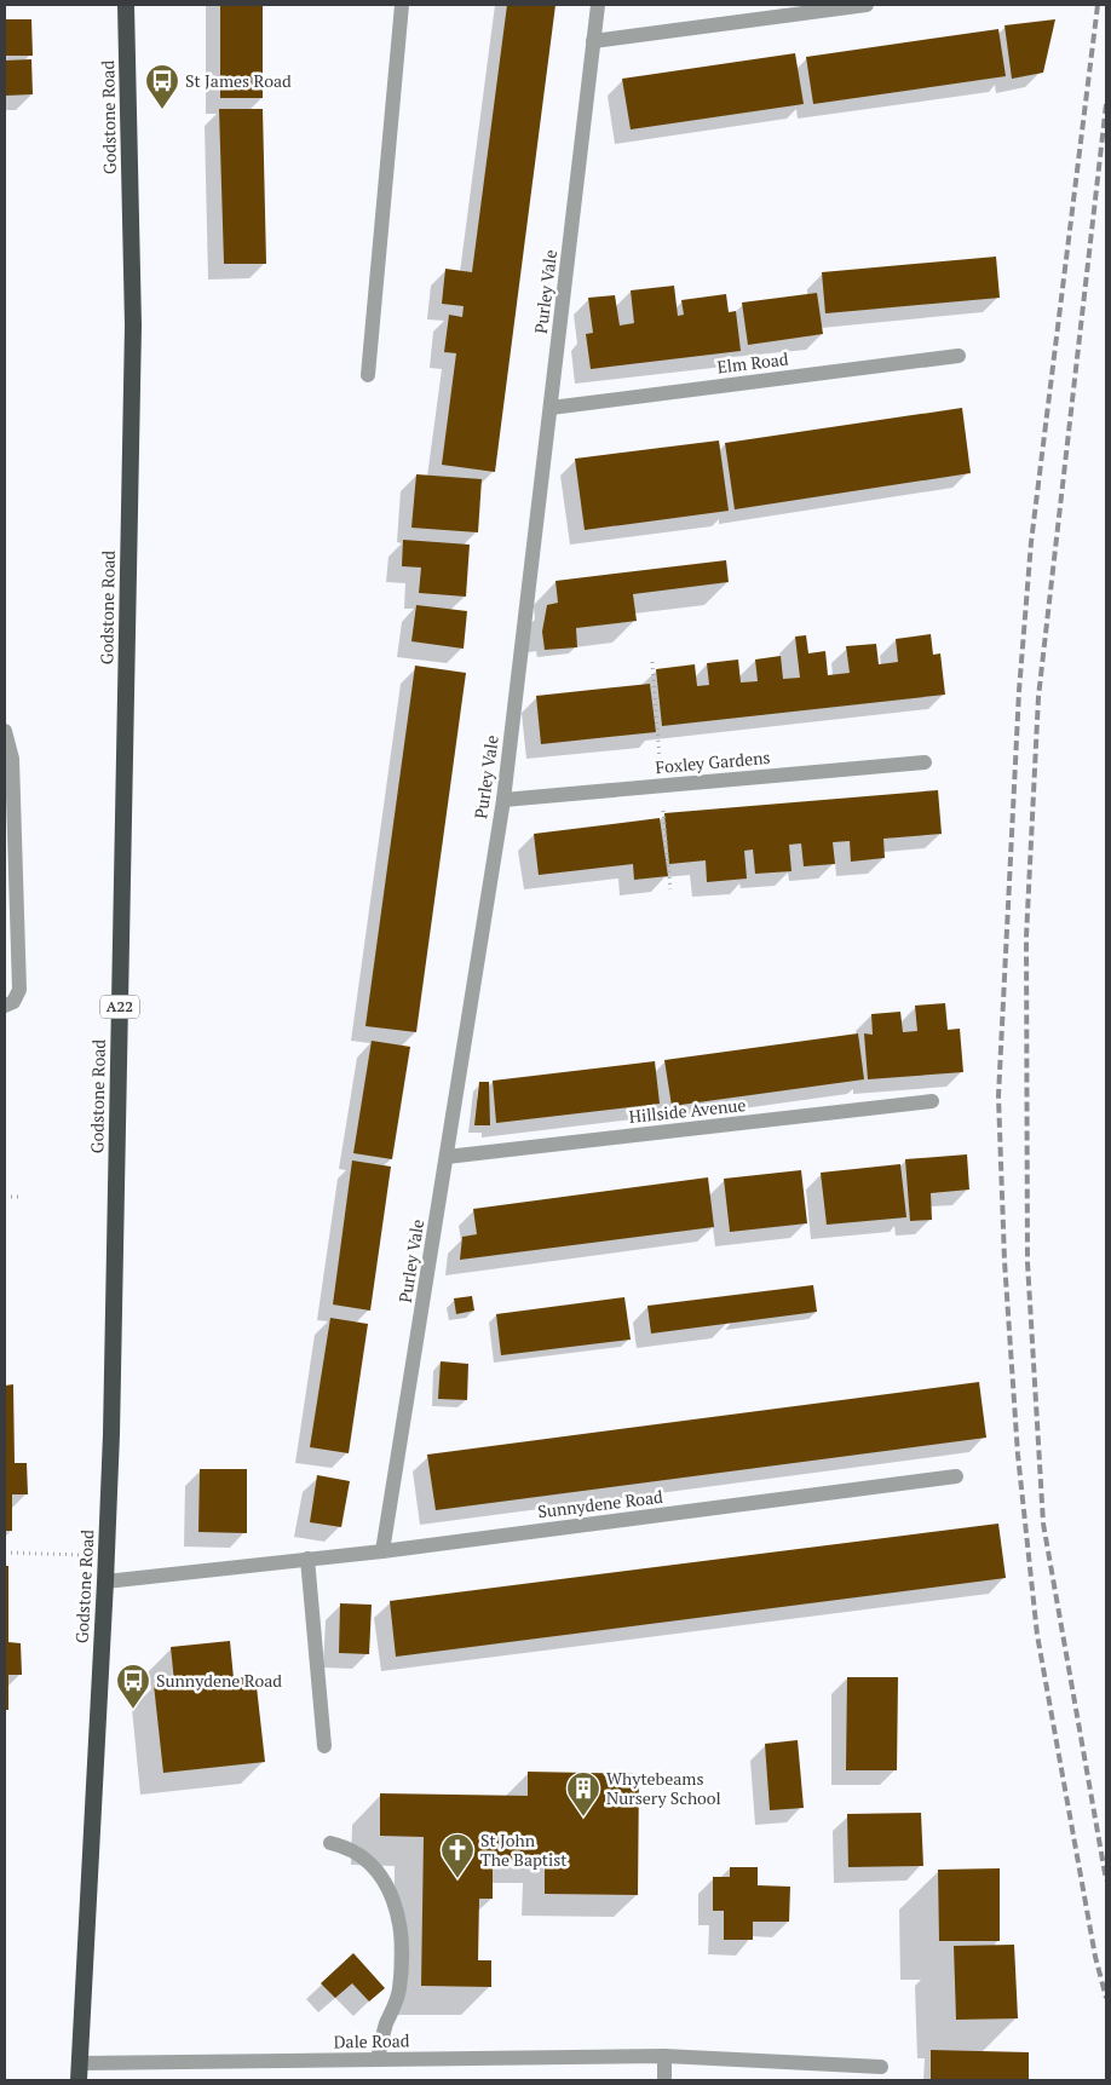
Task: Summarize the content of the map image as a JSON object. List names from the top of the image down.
{
  "streets": {
    "highway": ["Godstone Road", "A22"],
    "street": [
      "Purley Vale",
      "Elm Road",
      "Foxley Gardens",
      "Hillside Avenue",
      "Sunnydene Road",
      "Dale Road"
    ]
  },
  "crossings": [
    ["Godstone Road", "Sunnydene Road"],
    ["Godstone Road", "Dale Road"],
    ["Purley Vale", "Elm Road"],
    ["Purley Vale", "Foxley Gardens"],
    ["Purley Vale", "Hillside Avenue"],
    ["Purley Vale", "Sunnydene Road"]
  ],
  "places": {
    "bus stop": ["St James Road", "Sunnydene Road"],
    "building": ["Whytebeams Nursery School"],
    "church": ["St John The Baptist"]
  }
}
